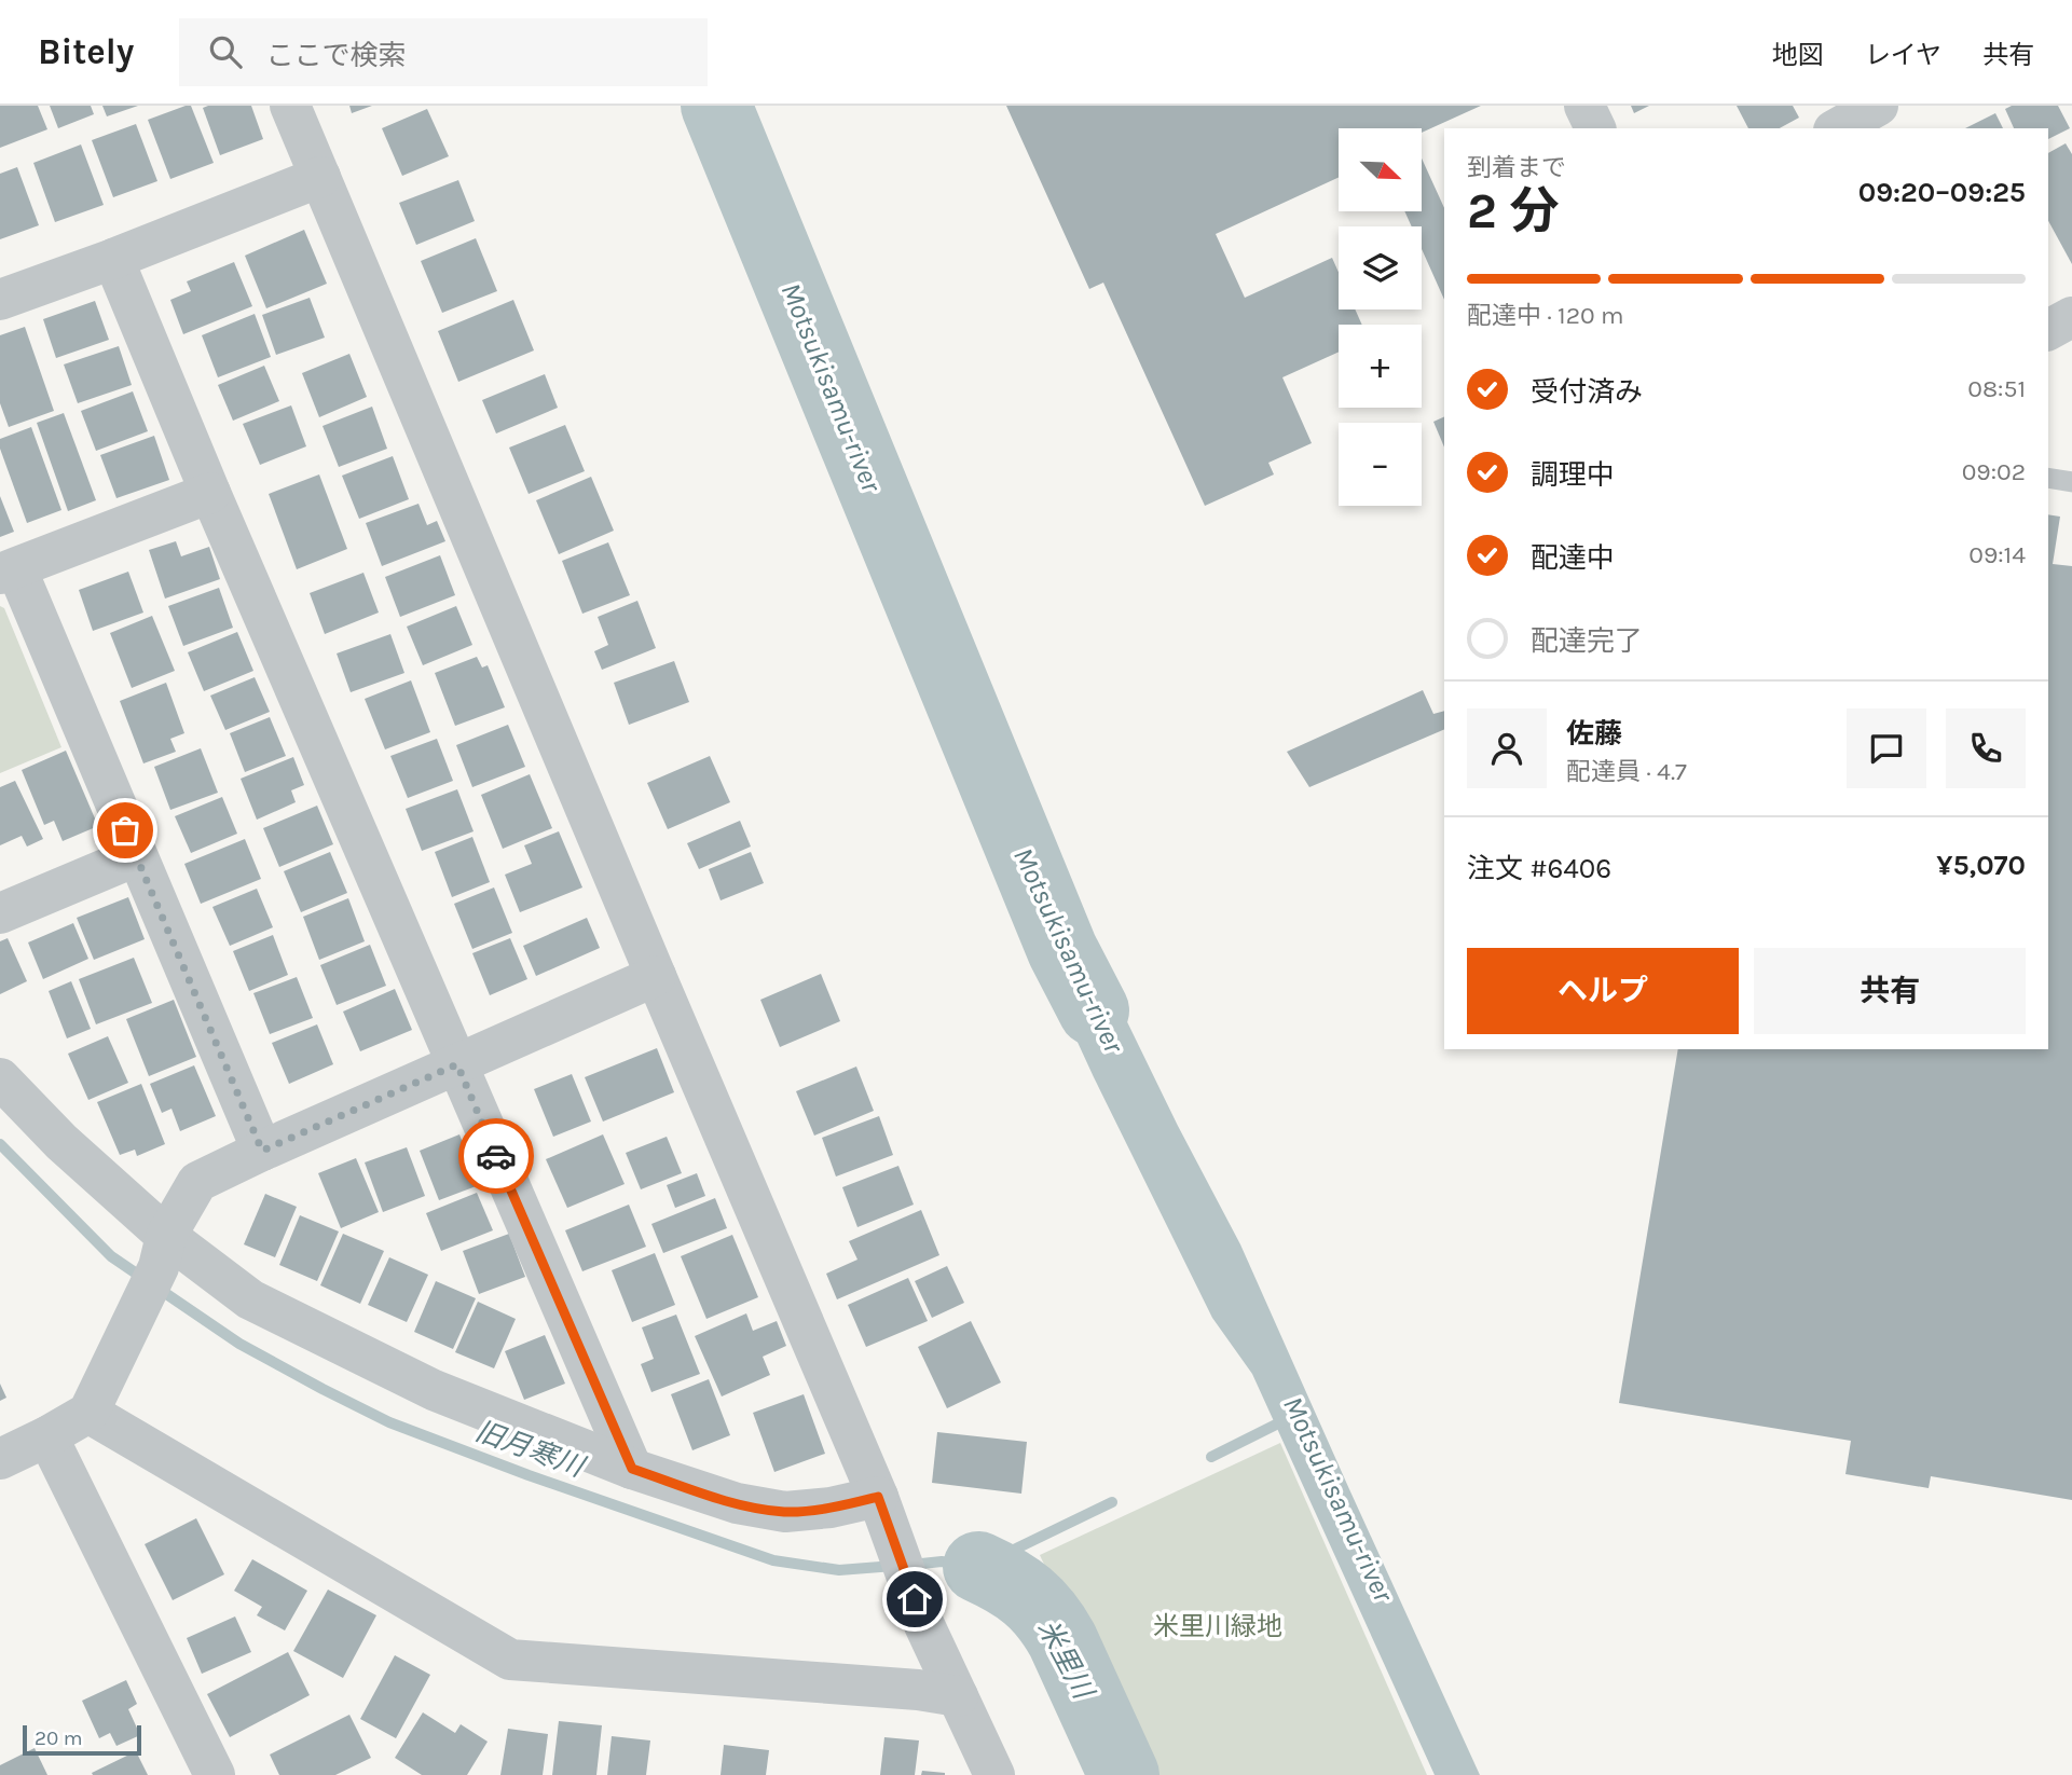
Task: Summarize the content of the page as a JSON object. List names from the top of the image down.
{
  "water": ["Motsukisamu-river", "旧月寒川", "米里川"],
  "parks": ["米里川緑地"],
  "scale_bar": "20 m",
  "north": "bottom right",
  "page": {
    "header": "Bitely",
    "search": "ここで検索",
    "nav": ["地図", "レイヤ", "共有"],
    "map_buttons": ["+", "−"],
    "heading": ["2 分", "到着まで", "09:20–09:25"],
    "panel": [
      "佐藤",
      "配達員 · 4.7",
      "注文 #6406",
      "¥5,070"
    ],
    "bar": "配達中 · 120 m",
    "list": [
      ["受付済み", "08:51"],
      ["調理中", "09:02"],
      ["配達中", "09:14"],
      "配達完了"
    ],
    "buttons": ["ヘルプ", "共有"],
    "scale": "20 m"
  }
}
